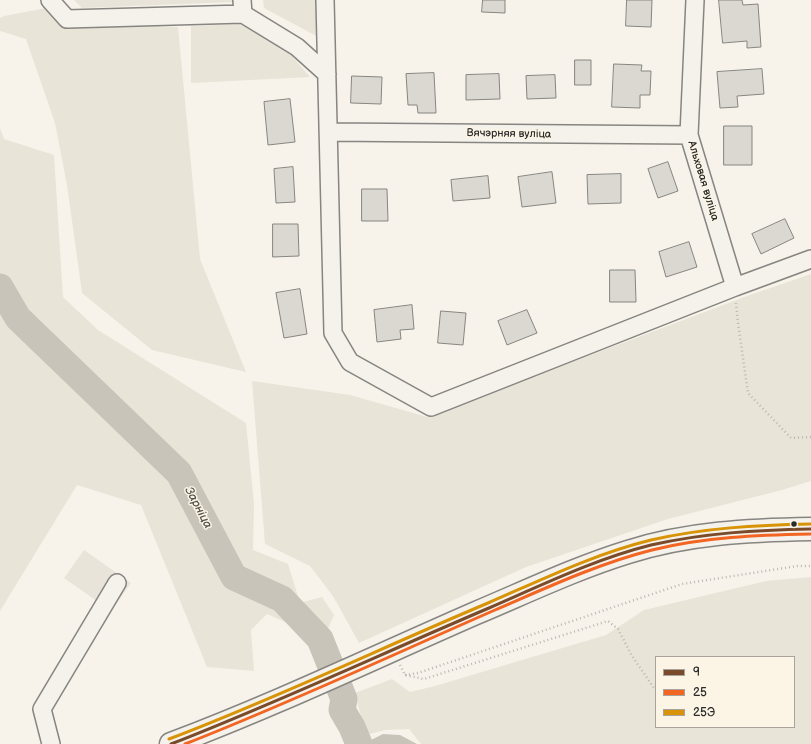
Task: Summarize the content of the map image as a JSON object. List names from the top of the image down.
{
  "streets": {
    "street": ["Вячэрняя вуліца", "Альховая вуліца"]
  },
  "crossings": [
    ["Вячэрняя вуліца", "Альховая вуліца"]
  ],
  "water": ["Зарніца"],
  "lines": ["transit line 25Э", "transit line 9", "transit line 25"],
  "legend": ["9", "25", "25Э"]
}
